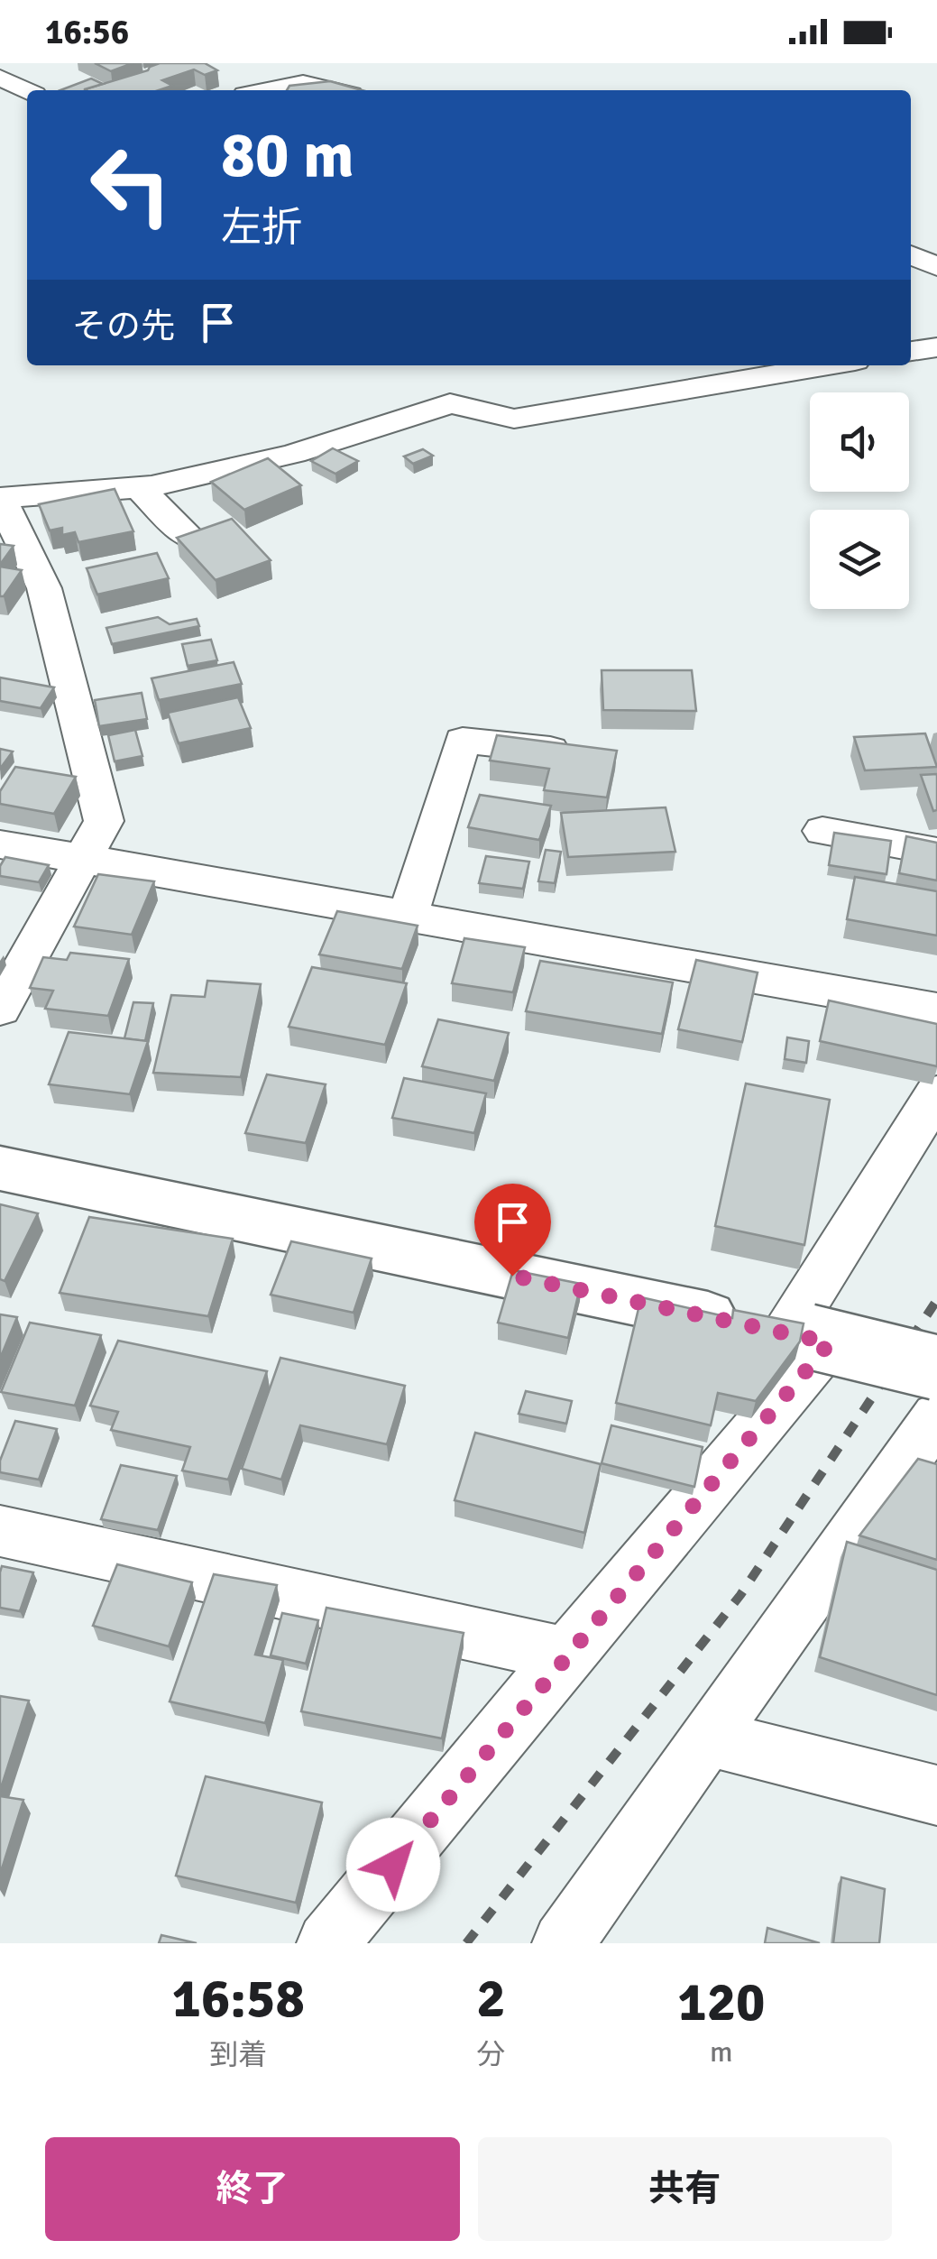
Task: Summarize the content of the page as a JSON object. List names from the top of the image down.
{
  "page": {
    "status": "16:56",
    "turn": ["80 m", "左折"],
    "then": "その先",
    "eta": [
      "16:58",
      "到着",
      "2",
      "分",
      "120",
      "m"
    ],
    "buttons": ["終了", "共有"]
  }
}
